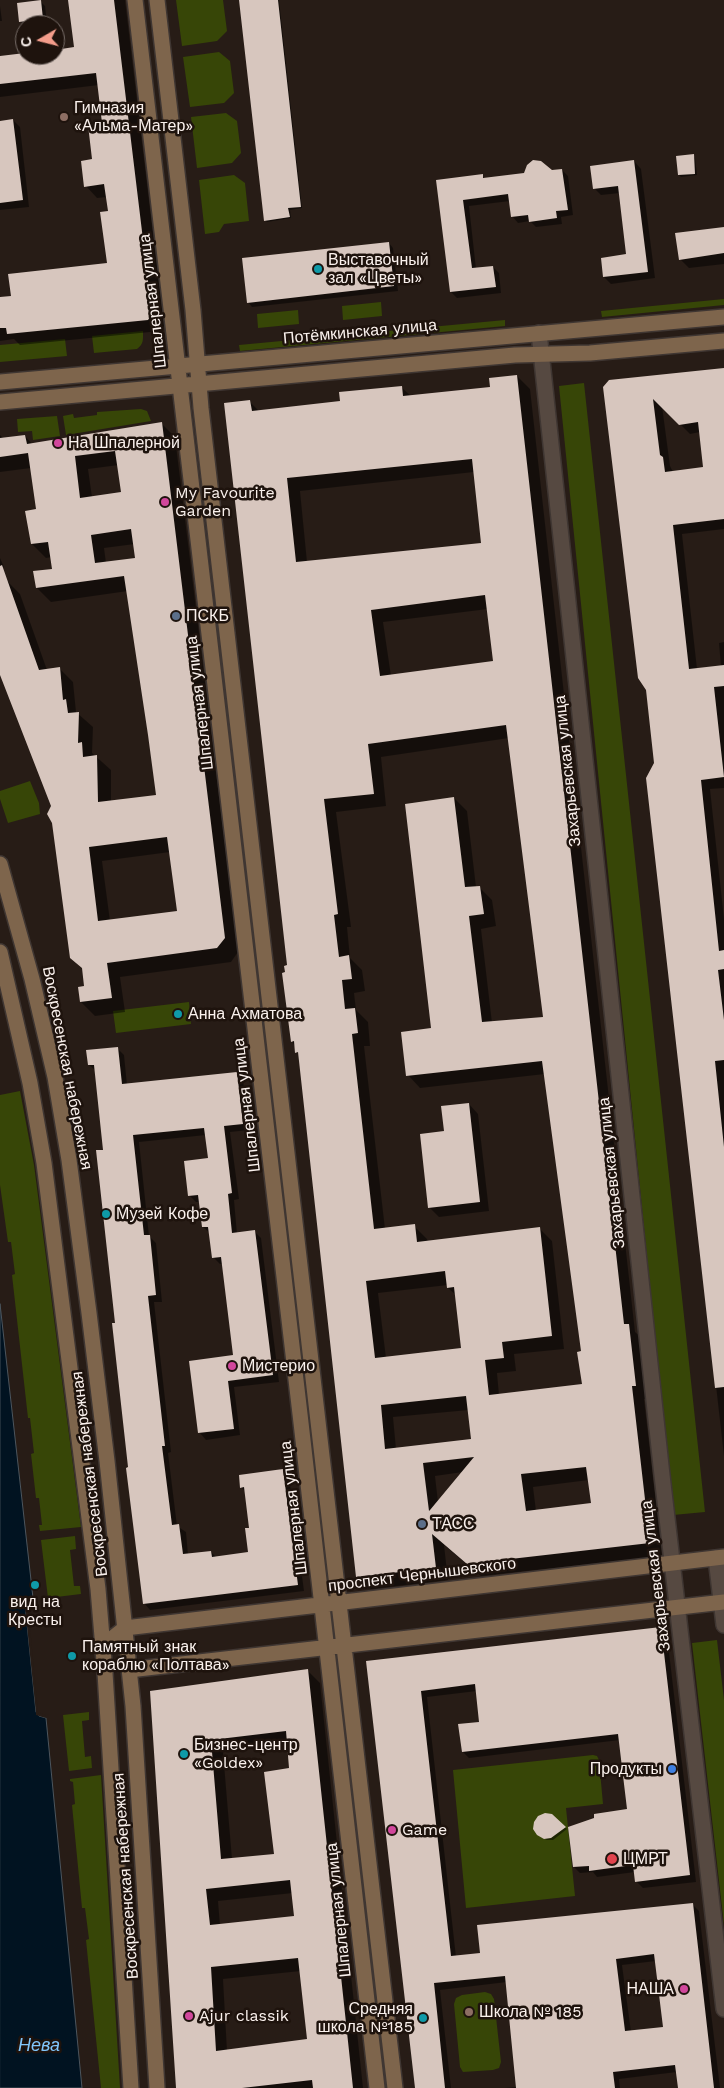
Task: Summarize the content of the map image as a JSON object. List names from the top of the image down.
{
  "streets": {
    "street": [
      "Шпалерная улица",
      "Потёмкинская улица",
      "Захарьевская улица",
      "Воскресенская набережная",
      "проспект Чернышевского"
    ]
  },
  "crossings": [
    ["Шпалерная улица", "Потёмкинская улица"],
    ["Шпалерная улица", "проспект Чернышевского"],
    ["Потёмкинская улица", "Захарьевская улица"],
    ["Захарьевская улица", "проспект Чернышевского"],
    ["Воскресенская набережная", "проспект Чернышевского"]
  ],
  "water": ["Нева"],
  "places": [
    "Гимназия «Альма-Матер»",
    "Выставочный зал «Цветы»",
    "На Шпалерной",
    "My Favourite Garden",
    "ПСКБ",
    "Анна Ахматова",
    "Музей Кофе",
    "Мистерио",
    "ТАСС",
    "вид на Кресты",
    "Памятный знак кораблю «Полтава»",
    "Бизнес-центр «Goldex»",
    "Продукты",
    "Game",
    "ЦМРТ",
    "НАША",
    "Школа № 185",
    "Ajur classik",
    "Средняя школа №185"
  ],
  "north": "left"
}
